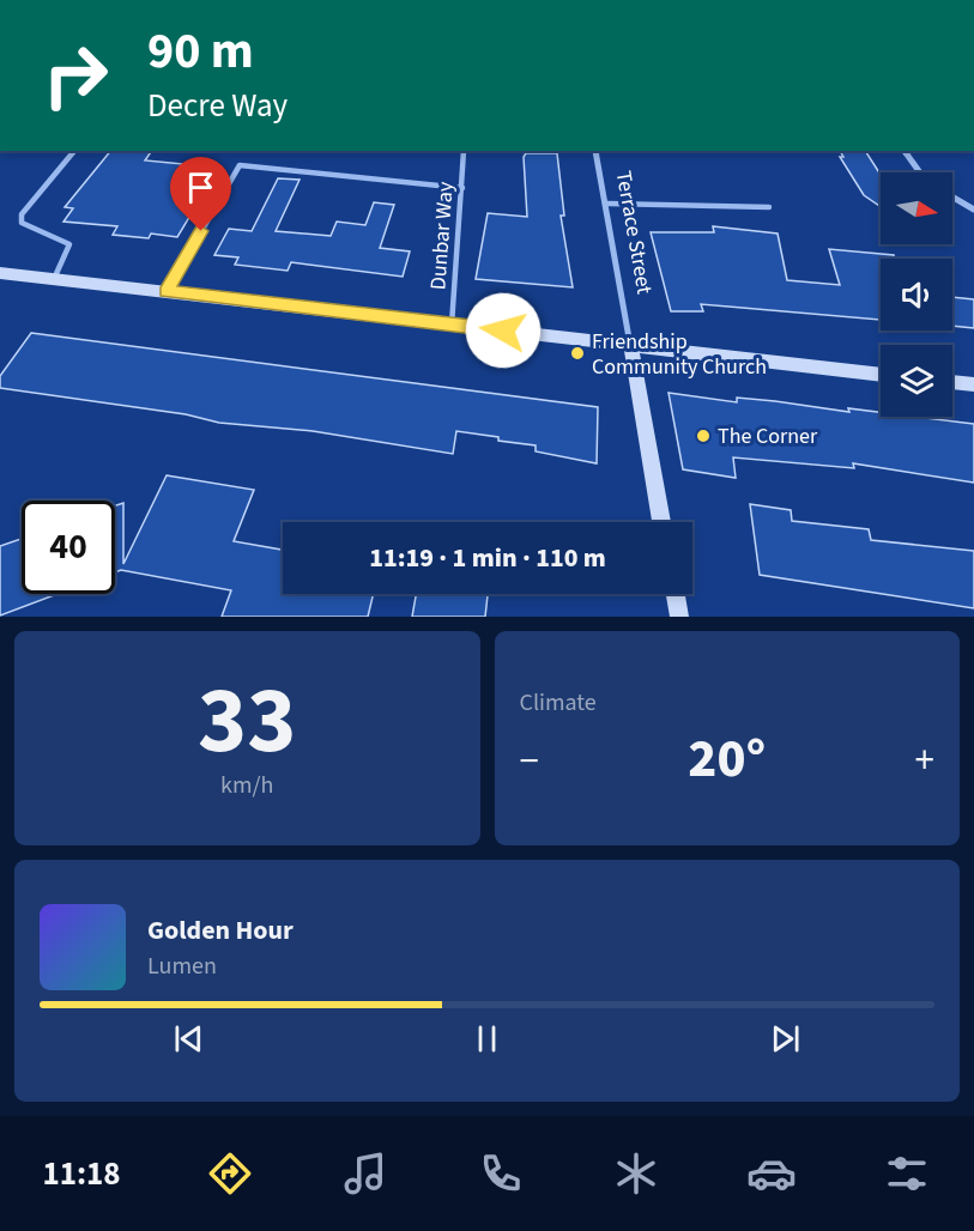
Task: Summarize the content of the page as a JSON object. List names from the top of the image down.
{
  "streets": {
    "street": ["Terrace Street"],
    "lane": ["Dunbar Way"]
  },
  "places": ["Friendship Community Church", "The Corner"],
  "north": "right",
  "page": {
    "turn": ["90 m", "Decre Way"],
    "limit": "40",
    "trip": "11:19 · 1 min · 110 m",
    "tile": [
      ["33", "km/h"],
      "Climate"
    ],
    "heat": ["−", "20°", "+"],
    "song": ["Golden Hour", "Lumen"],
    "tabs": "11:18"
  }
}
